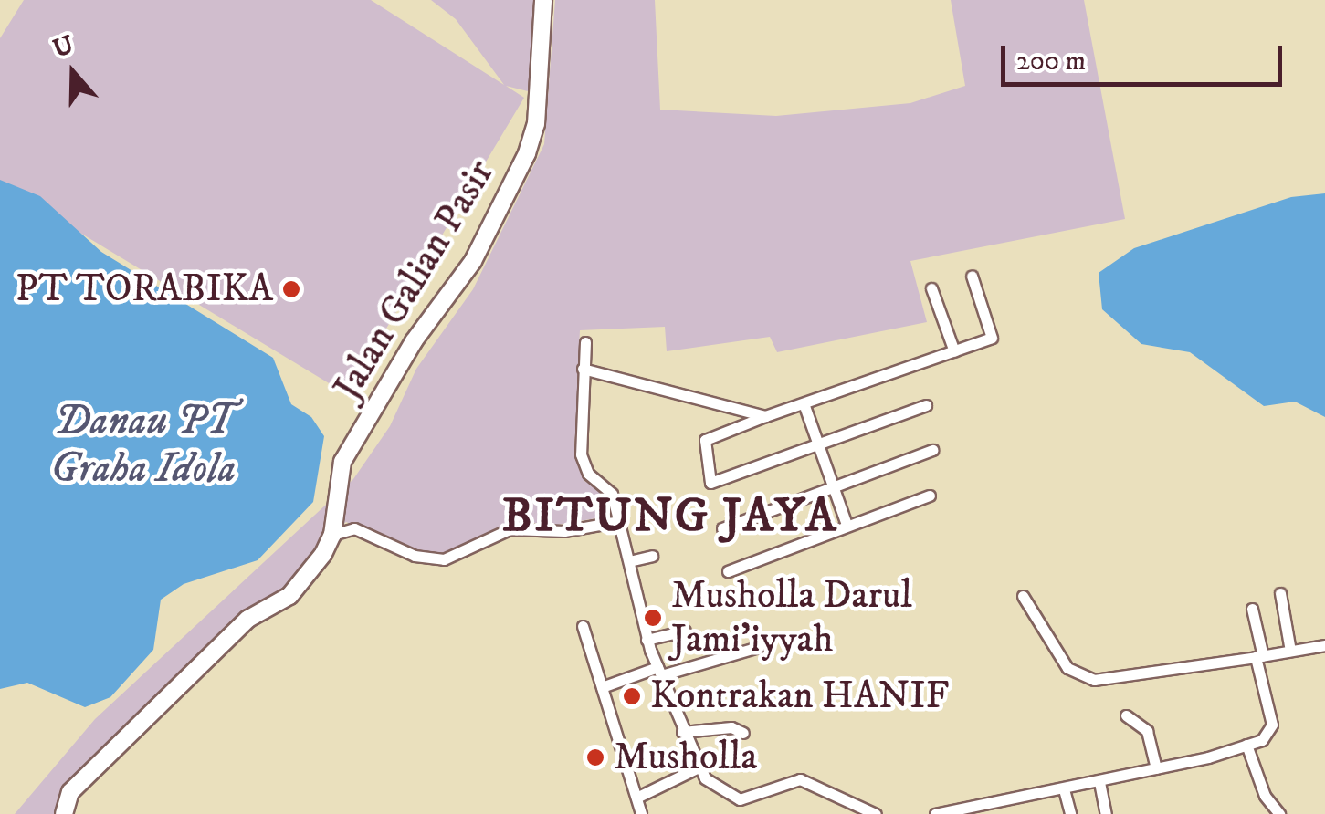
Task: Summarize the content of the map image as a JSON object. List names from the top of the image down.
{
  "streets": {
    "street": ["Jalan Galian Pasir"]
  },
  "districts": ["BITUNG JAYA"],
  "water": ["Danau PT Graha Idola"],
  "places": [
    "PT TORABIKA",
    "Musholla Darul Jami'iyyah",
    "Kontrakan HANIF",
    "Musholla"
  ],
  "scale_bar": "200 m",
  "north": "top"
}
